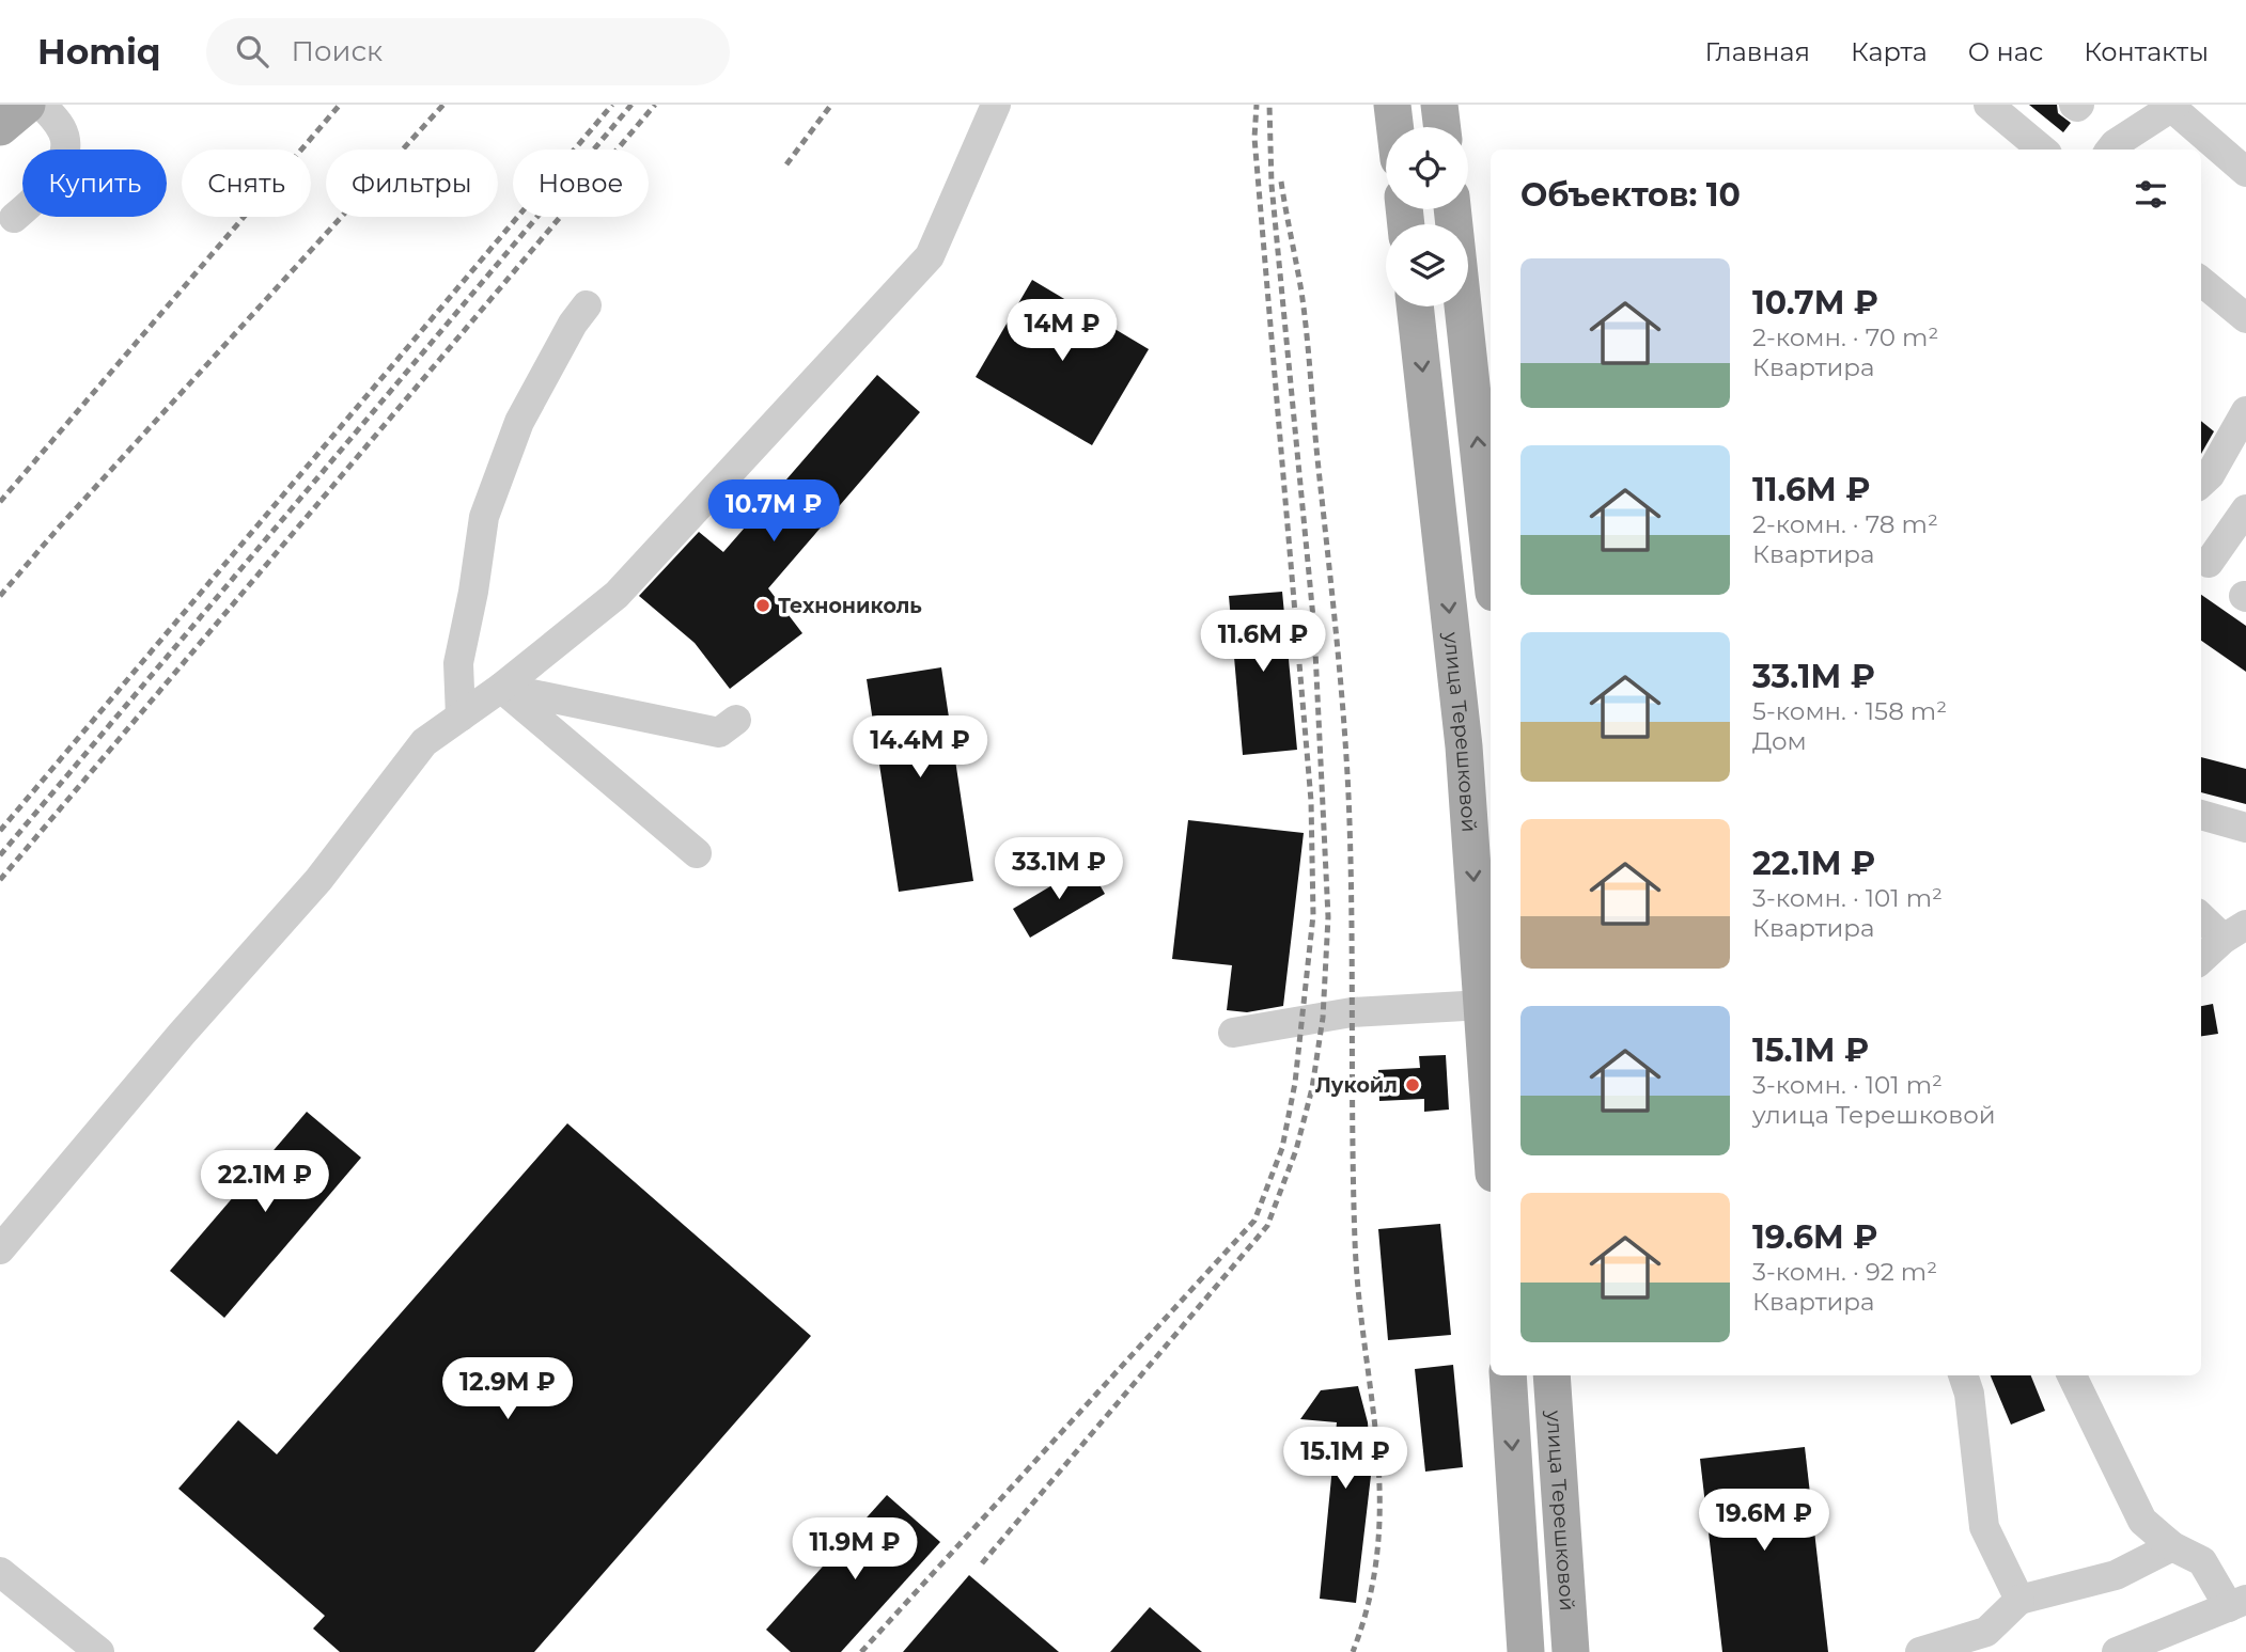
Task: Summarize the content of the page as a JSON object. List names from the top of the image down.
{
  "streets": {
    "main road": ["улица Терешковой"]
  },
  "places": ["Технониколь", "Лукойл"],
  "page": {
    "header": "Homiq",
    "search": "Поиск",
    "nav": [
      "Главная",
      "Карта",
      "О нас",
      "Контакты"
    ],
    "chip": [
      "Купить",
      "Снять",
      "Фильтры",
      "Новое"
    ],
    "heading": "Объектов: 10",
    "list": [
      {
        "name": "10.7M ₽",
        "note": "2-комн. · 70 m² · Квартира"
      },
      {
        "name": "11.6M ₽",
        "note": "2-комн. · 78 m² · Квартира"
      },
      {
        "name": "33.1M ₽",
        "note": "5-комн. · 158 m² · Дом"
      },
      {
        "name": "22.1M ₽",
        "note": "3-комн. · 101 m² · Квартира"
      },
      {
        "name": "15.1M ₽",
        "note": "3-комн. · 101 m² · улица Терешковой"
      },
      {
        "name": "19.6M ₽",
        "note": "3-комн. · 92 m² · Квартира"
      }
    ],
    "price": [
      "14M ₽",
      "10.7M ₽",
      "11.6M ₽",
      "14.4M ₽",
      "33.1M ₽",
      "22.1M ₽",
      "12.9M ₽",
      "15.1M ₽",
      "19.6M ₽",
      "11.9M ₽"
    ]
  }
}
